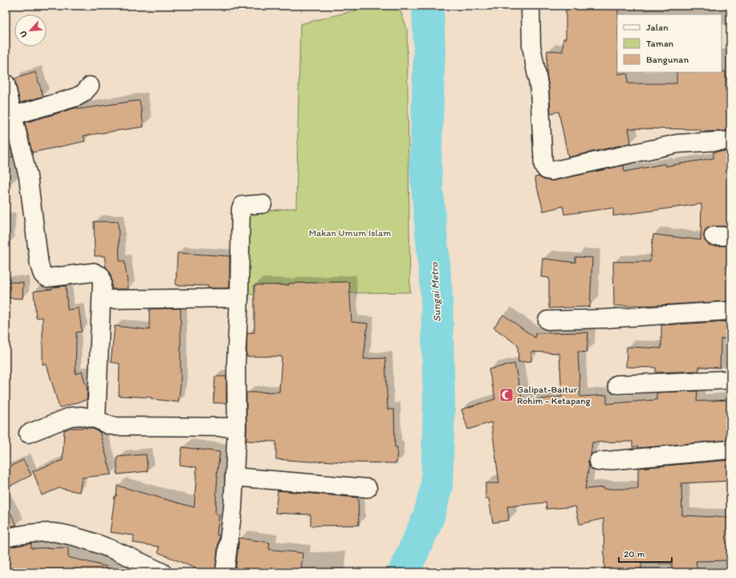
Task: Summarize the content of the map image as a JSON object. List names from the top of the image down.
{
  "water": ["Sungai Metro"],
  "parks": ["Makan Umum Islam"],
  "places": {
    "mosque": ["Galipat-Baitur Rohim - Ketapang"]
  },
  "legend": ["Jalan", "Taman", "Bangunan"],
  "scale_bar": "20 m",
  "north": "bottom left"
}
